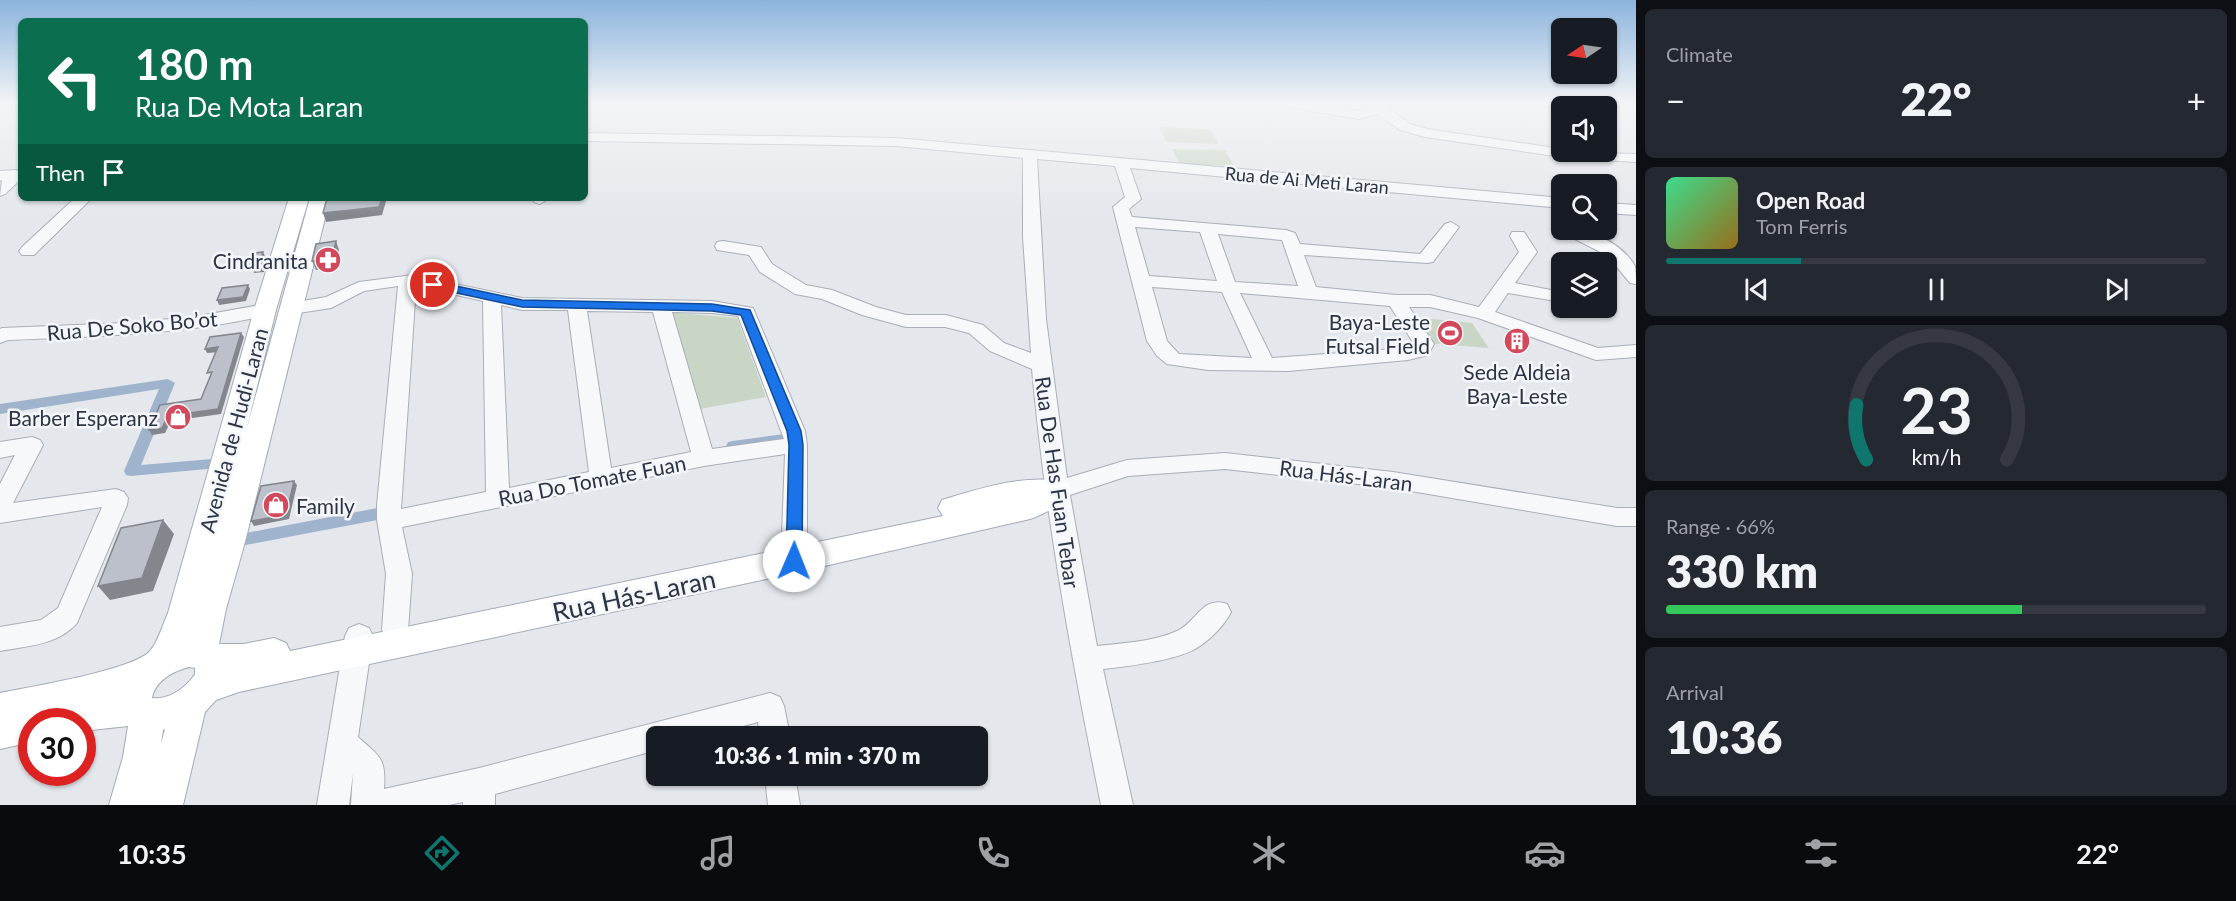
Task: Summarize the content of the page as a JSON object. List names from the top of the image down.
{
  "streets": {
    "main road": ["Avenida de Hudi-Laran", "Rua Hás-Laran"],
    "street": [
      "Rua de Ai Meti Laran",
      "Rua De Soko Bo’ot",
      "Rua Do Tomate Fuan",
      "Rua De Has Fuan Tebar"
    ]
  },
  "crossings": [
    ["Rua de Ai Meti Laran", "Rua De Has Fuan Tebar"],
    ["Rua De Soko Bo’ot", "Avenida de Hudi-Laran"],
    ["Rua De Soko Bo’ot", "Rua Do Tomate Fuan"],
    ["Rua Hás-Laran", "Rua De Has Fuan Tebar"]
  ],
  "places": {
    "pharmacy": ["Cindranita"],
    "sports": ["Baya-Leste Futsal Field"],
    "building": ["Sede Aldeia Baya-Leste"],
    "shop": ["Barber Esperanz", "Family"]
  },
  "north": "left",
  "page": {
    "tile": [
      "Climate",
      ["Range · 66%", "330 km"],
      ["Arrival", "10:36"]
    ],
    "turn": ["180 m", "Rua De Mota Laran"],
    "heat": ["−", "22°", "+"],
    "then": "Then",
    "song": ["Open Road", "Tom Ferris"],
    "limit": "30",
    "trip": "10:36 · 1 min · 370 m",
    "tabs": ["10:35", "22°"],
    "gauge": ["23", "km/h"]
  }
}
